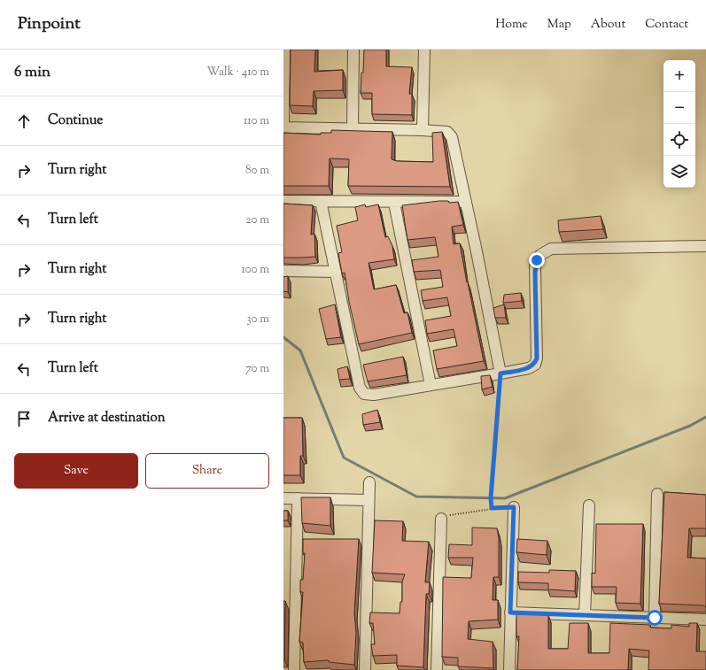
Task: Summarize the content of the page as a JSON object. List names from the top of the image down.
{
  "page": {
    "header": "Pinpoint",
    "nav": [
      "Home",
      "Map",
      "About",
      "Contact"
    ],
    "heading": ["6 min", "Walk · 410 m"],
    "map_buttons": ["+", "−"],
    "list": [
      ["Continue", "110 m"],
      ["Turn right", "80 m"],
      ["Turn left", "20 m"],
      ["Turn right", "100 m"],
      ["Turn right", "30 m"],
      ["Turn left", "70 m"],
      "Arrive at destination"
    ],
    "buttons": ["Save", "Share"]
  }
}
